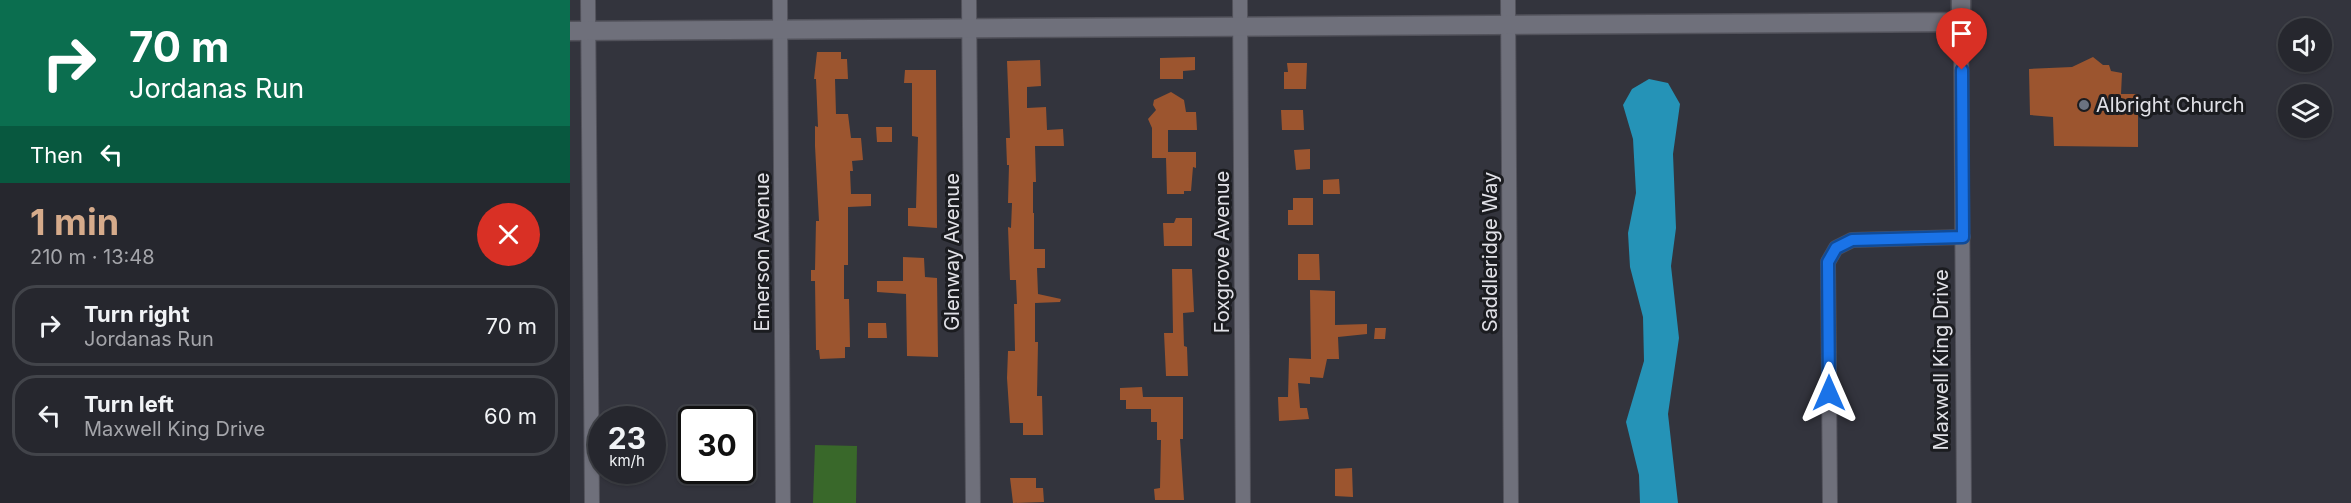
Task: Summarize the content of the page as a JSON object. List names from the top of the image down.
{
  "streets": {
    "street": [
      "Emerson Avenue",
      "Glenway Avenue",
      "Foxgrove Avenue",
      "Saddleridge Way",
      "Maxwell King Drive"
    ]
  },
  "places": ["Albright Church"],
  "page": {
    "turn": ["70 m", "Jordanas Run"],
    "then": "Then",
    "heading": ["1 min", "210 m · 13:48"],
    "list": [
      {
        "name": "Turn right",
        "note": "Jordanas Run",
        "value": "70 m"
      },
      {
        "name": "Turn left",
        "note": "Maxwell King Drive",
        "value": "60 m"
      }
    ],
    "speed": "23 km/h",
    "limit": "30"
  }
}
